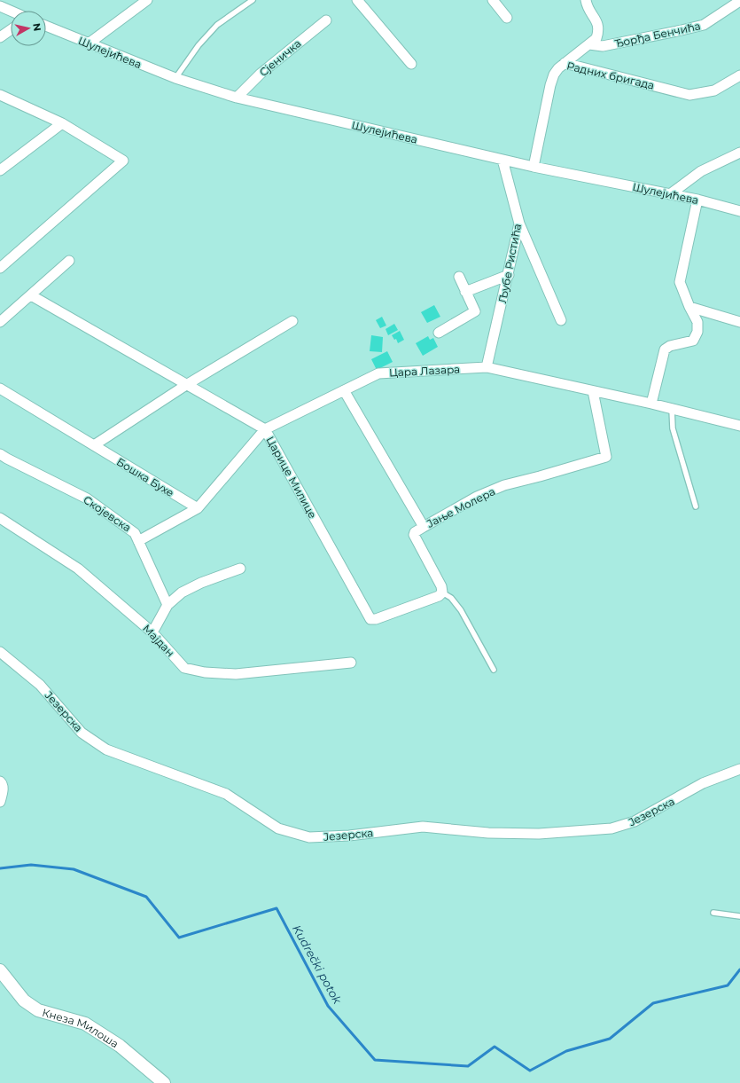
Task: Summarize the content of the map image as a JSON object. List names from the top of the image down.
{
  "streets": {
    "street": [
      "Ђорђа Бенчића",
      "Шулејићева",
      "Сјеничка",
      "Радних бригада",
      "Љубе Ристића",
      "Цара Лазара",
      "Бошка Бухе",
      "Царице Милице",
      "Јање Молера",
      "Скојевска",
      "Мајдан",
      "Језерска",
      "Кнеза Милоша"
    ]
  },
  "crossings": [
    ["Шулејићева", "Сјеничка"],
    ["Шулејићева", "Радних бригада"],
    ["Шулејићева", "Љубе Ристића"],
    ["Љубе Ристића", "Цара Лазара"],
    ["Цара Лазара", "Бошка Бухе"],
    ["Цара Лазара", "Царице Милице"],
    ["Цара Лазара", "Јање Молера"],
    ["Цара Лазара", "Скојевска"]
  ],
  "water": ["Kudrečki potok"],
  "north": "right"
}
